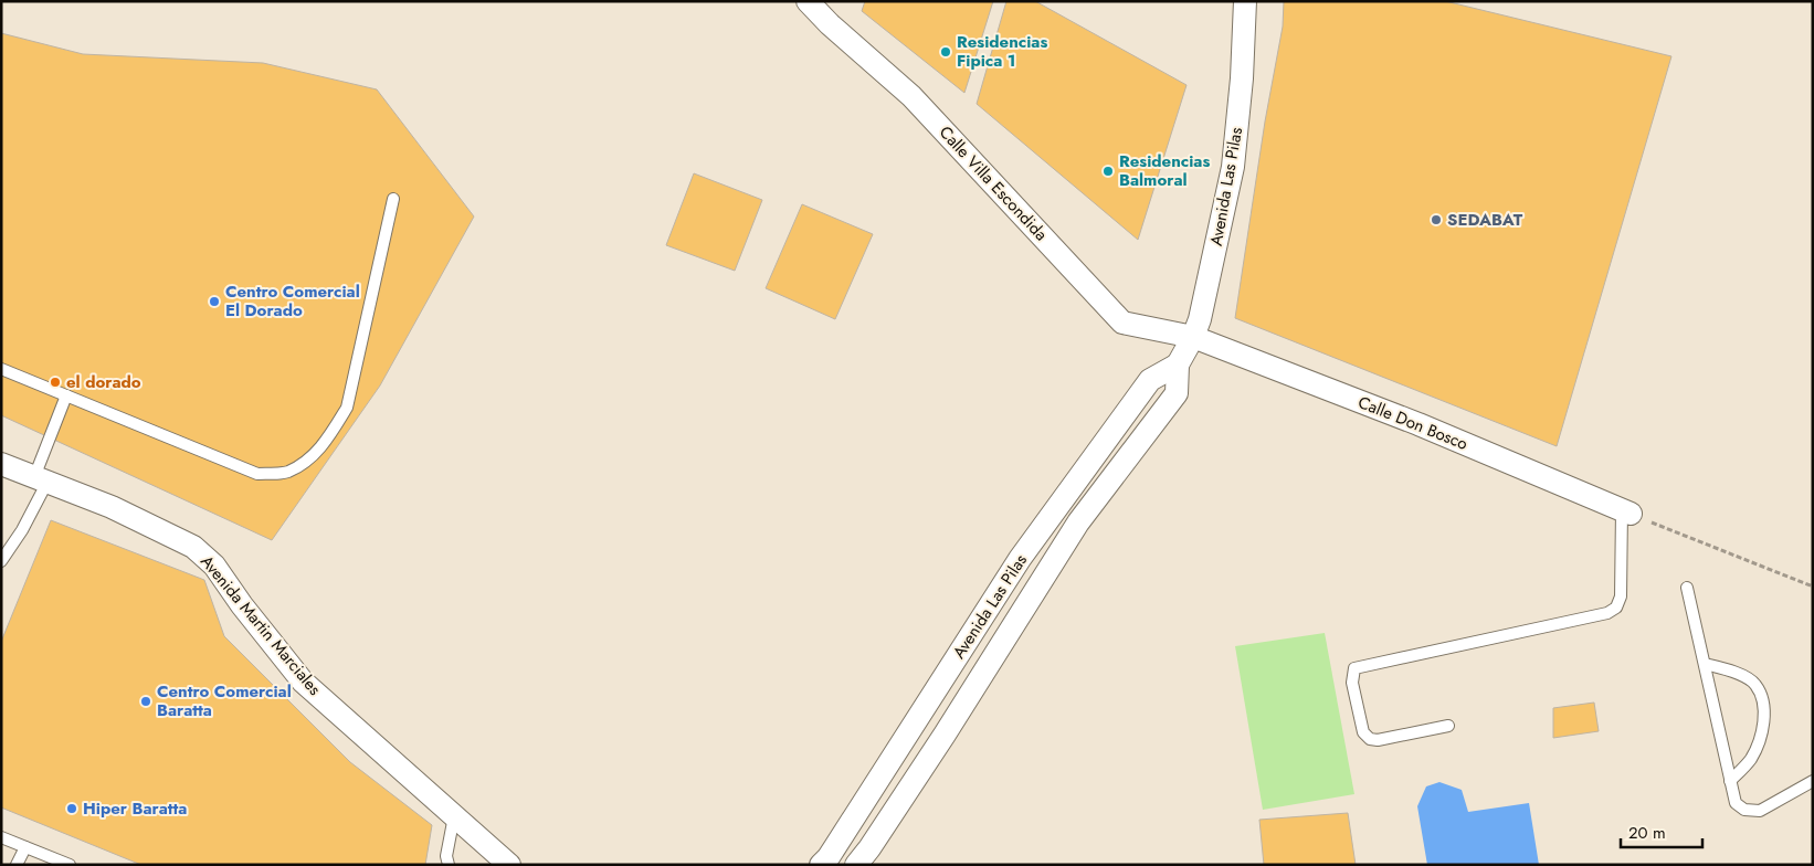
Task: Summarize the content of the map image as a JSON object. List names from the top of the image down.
{
  "streets": {
    "street": [
      "Calle Villa Escondida",
      "Avenida Las Pilas",
      "Calle Don Bosco",
      "Avenida Martin Marciales"
    ]
  },
  "crossings": [
    ["Calle Villa Escondida", "Avenida Las Pilas"],
    ["Calle Villa Escondida", "Calle Don Bosco"],
    ["Avenida Las Pilas", "Calle Don Bosco"]
  ],
  "places": [
    "Residencias Fipica 1",
    "Residencias Balmoral",
    "SEDABAT",
    "Centro Comercial El Dorado",
    "el dorado",
    "Centro Comercial Baratta",
    "Hiper Baratta"
  ],
  "scale_bar": "20 m"
}
